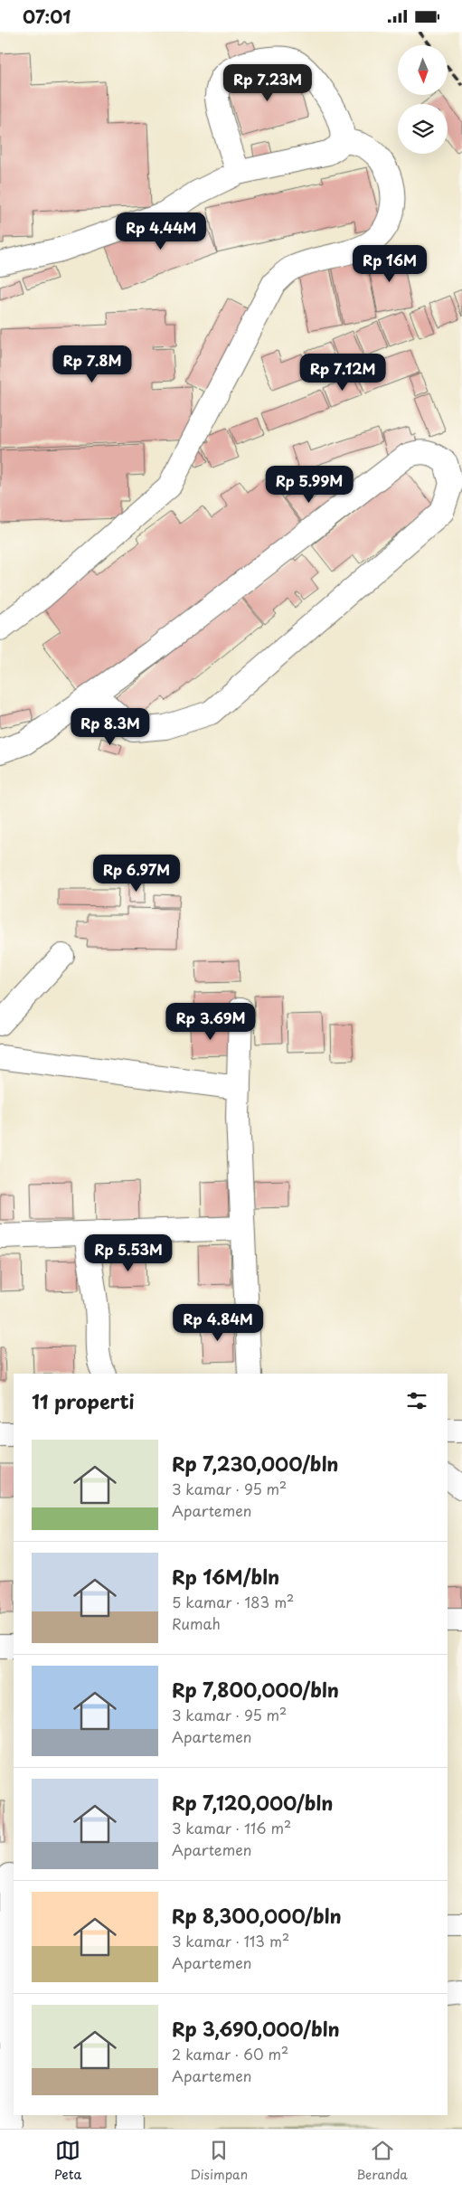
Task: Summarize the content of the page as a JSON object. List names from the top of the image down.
{
  "north": "bottom",
  "page": {
    "status": "07:01",
    "price": [
      "Rp 7.23M",
      "Rp 4.44M",
      "Rp 16M",
      "Rp 7.8M",
      "Rp 7.12M",
      "Rp 5.99M",
      "Rp 8.3M",
      "Rp 6.97M",
      "Rp 3.69M",
      "Rp 5.53M",
      "Rp 4.84M"
    ],
    "heading": "11 properti",
    "list": [
      {
        "name": "Rp 7,230,000/bln",
        "note": "3 kamar · 95 m² · Apartemen"
      },
      {
        "name": "Rp 16M/bln",
        "note": "5 kamar · 183 m² · Rumah"
      },
      {
        "name": "Rp 7,800,000/bln",
        "note": "3 kamar · 95 m² · Apartemen"
      },
      {
        "name": "Rp 7,120,000/bln",
        "note": "3 kamar · 116 m² · Apartemen"
      },
      {
        "name": "Rp 8,300,000/bln",
        "note": "3 kamar · 113 m² · Apartemen"
      },
      {
        "name": "Rp 3,690,000/bln",
        "note": "2 kamar · 60 m² · Apartemen"
      }
    ],
    "tabs": ["Peta", "Disimpan", "Beranda"]
  }
}
